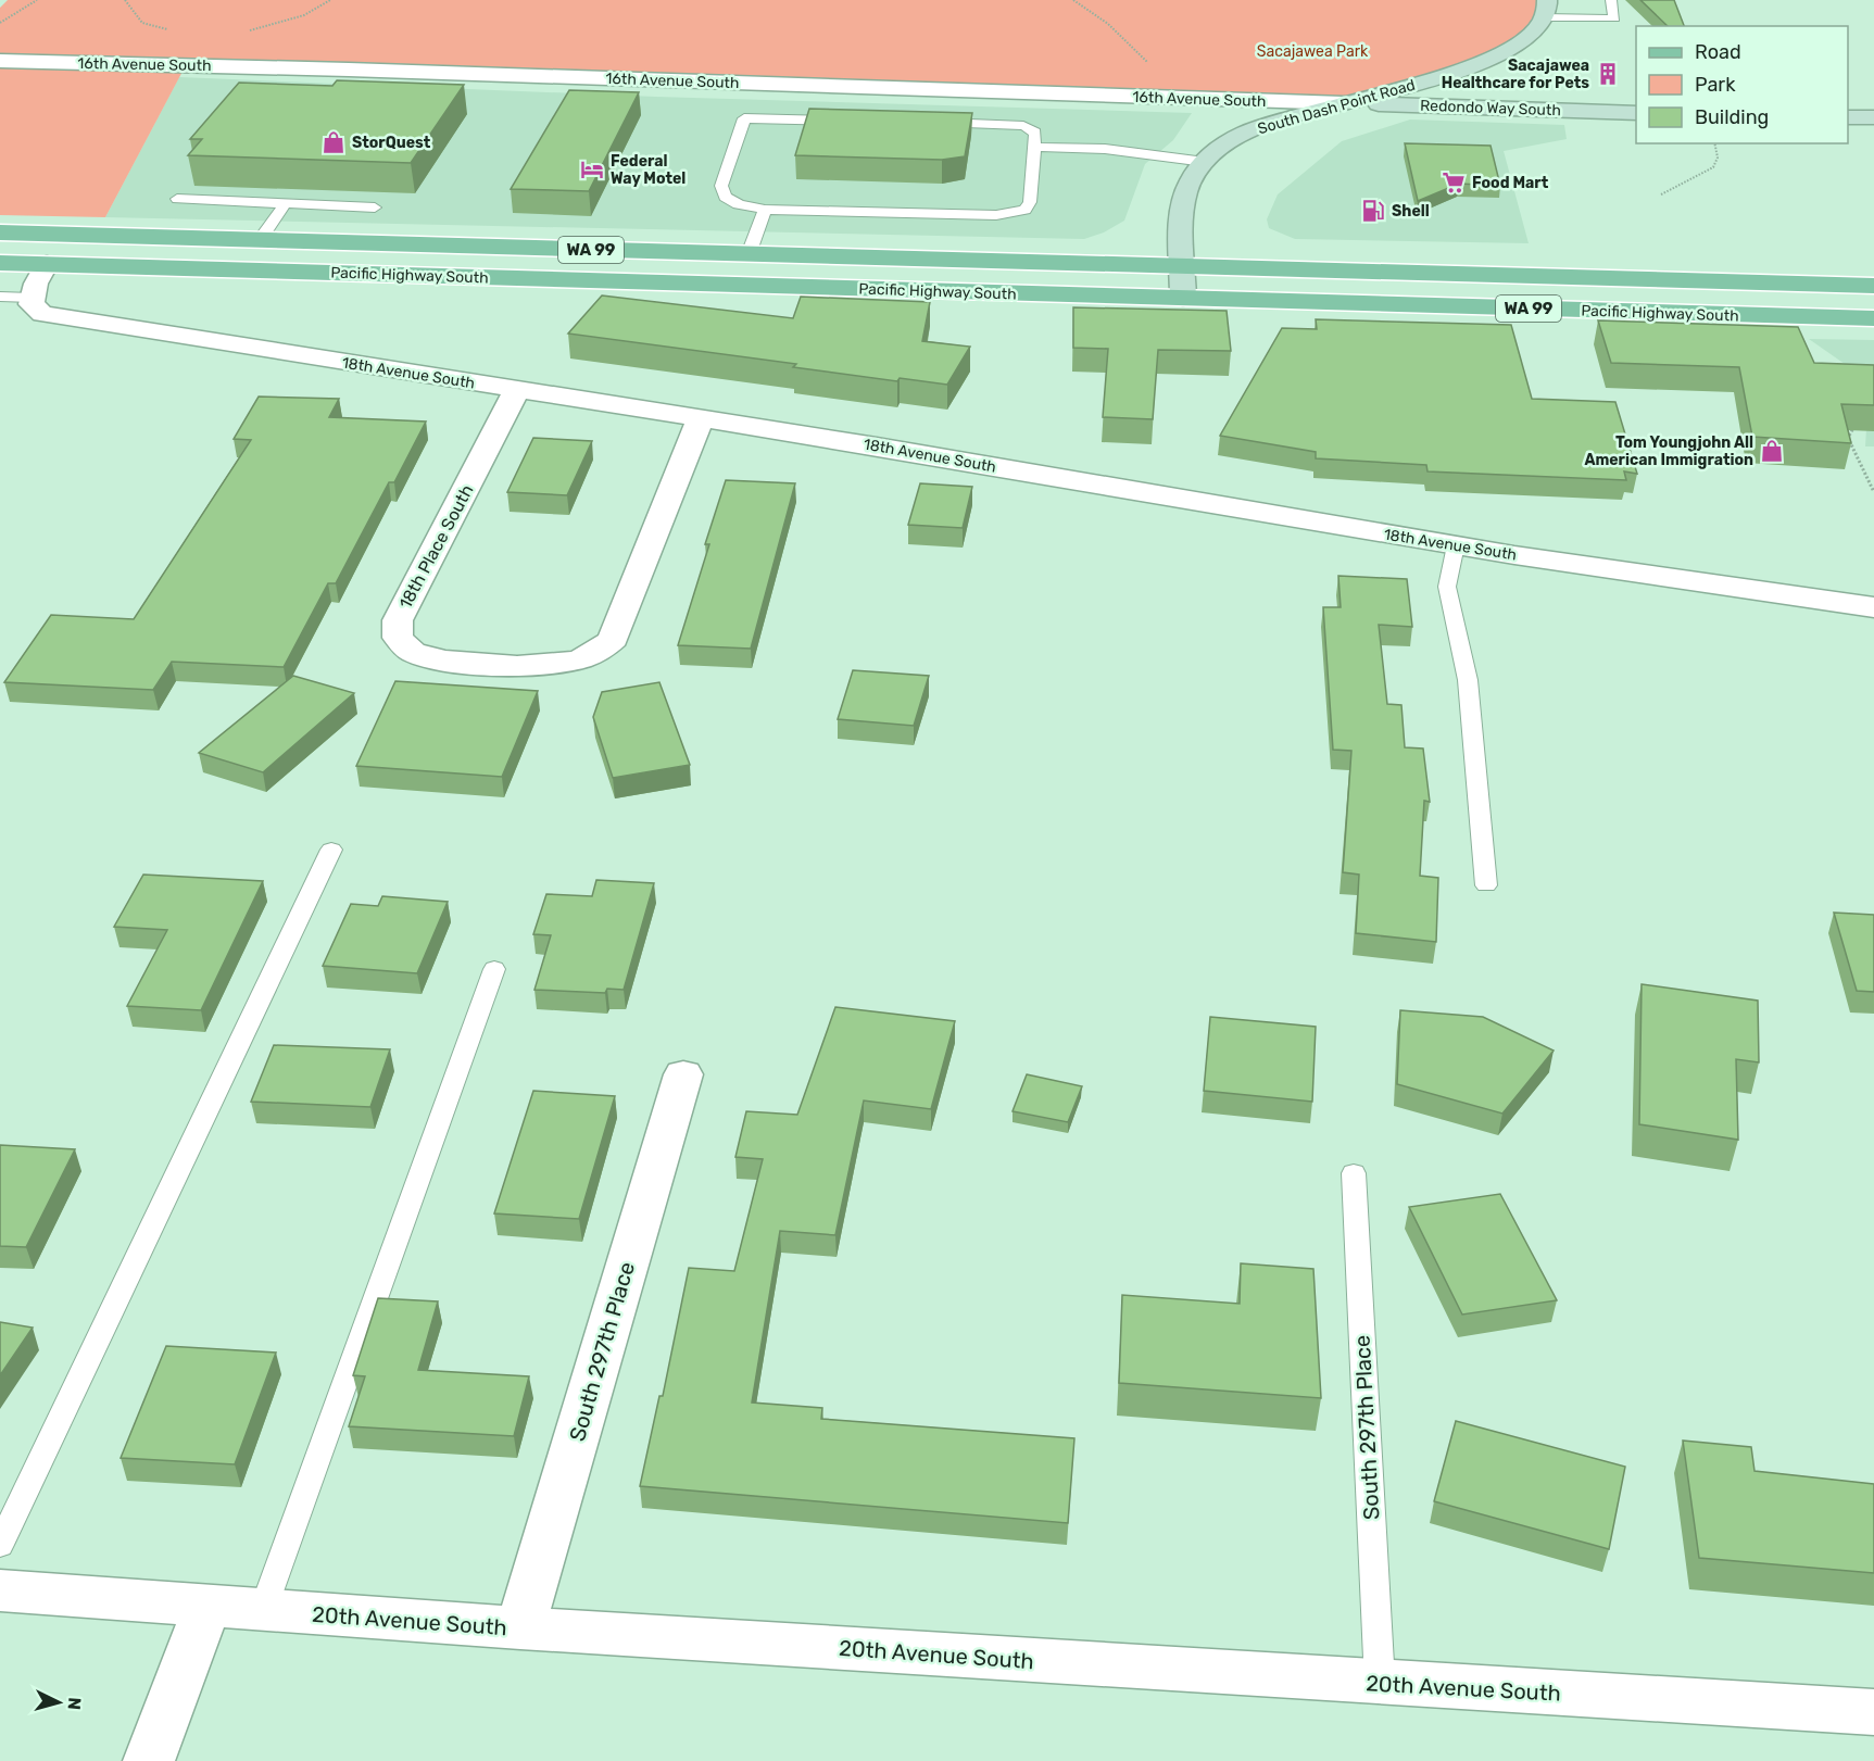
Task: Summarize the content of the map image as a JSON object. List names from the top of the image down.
{
  "streets": {
    "main road": [
      "South Dash Point Road",
      "Redondo Way South",
      "WA 99",
      "Pacific Highway South"
    ],
    "street": [
      "16th Avenue South",
      "18th Avenue South",
      "18th Place South",
      "South 297th Place",
      "20th Avenue South"
    ]
  },
  "crossings": [
    ["16th Avenue South", "South Dash Point Road"],
    ["16th Avenue South", "Redondo Way South"],
    ["South Dash Point Road", "Redondo Way South"],
    ["South Dash Point Road", "Pacific Highway South"],
    ["18th Avenue South", "18th Place South"],
    ["South 297th Place", "20th Avenue South"]
  ],
  "parks": ["Sacajawea Park"],
  "places": {
    "building": ["Sacajawea Healthcare for Pets"],
    "shop": ["StorQuest", "Tom Youngjohn All American Immigration"],
    "hotel": ["Federal Way Motel"],
    "supermarket": ["Food Mart"],
    "fuel station": ["Shell"]
  },
  "legend": ["Road", "Park", "Building"],
  "north": "right"
}
